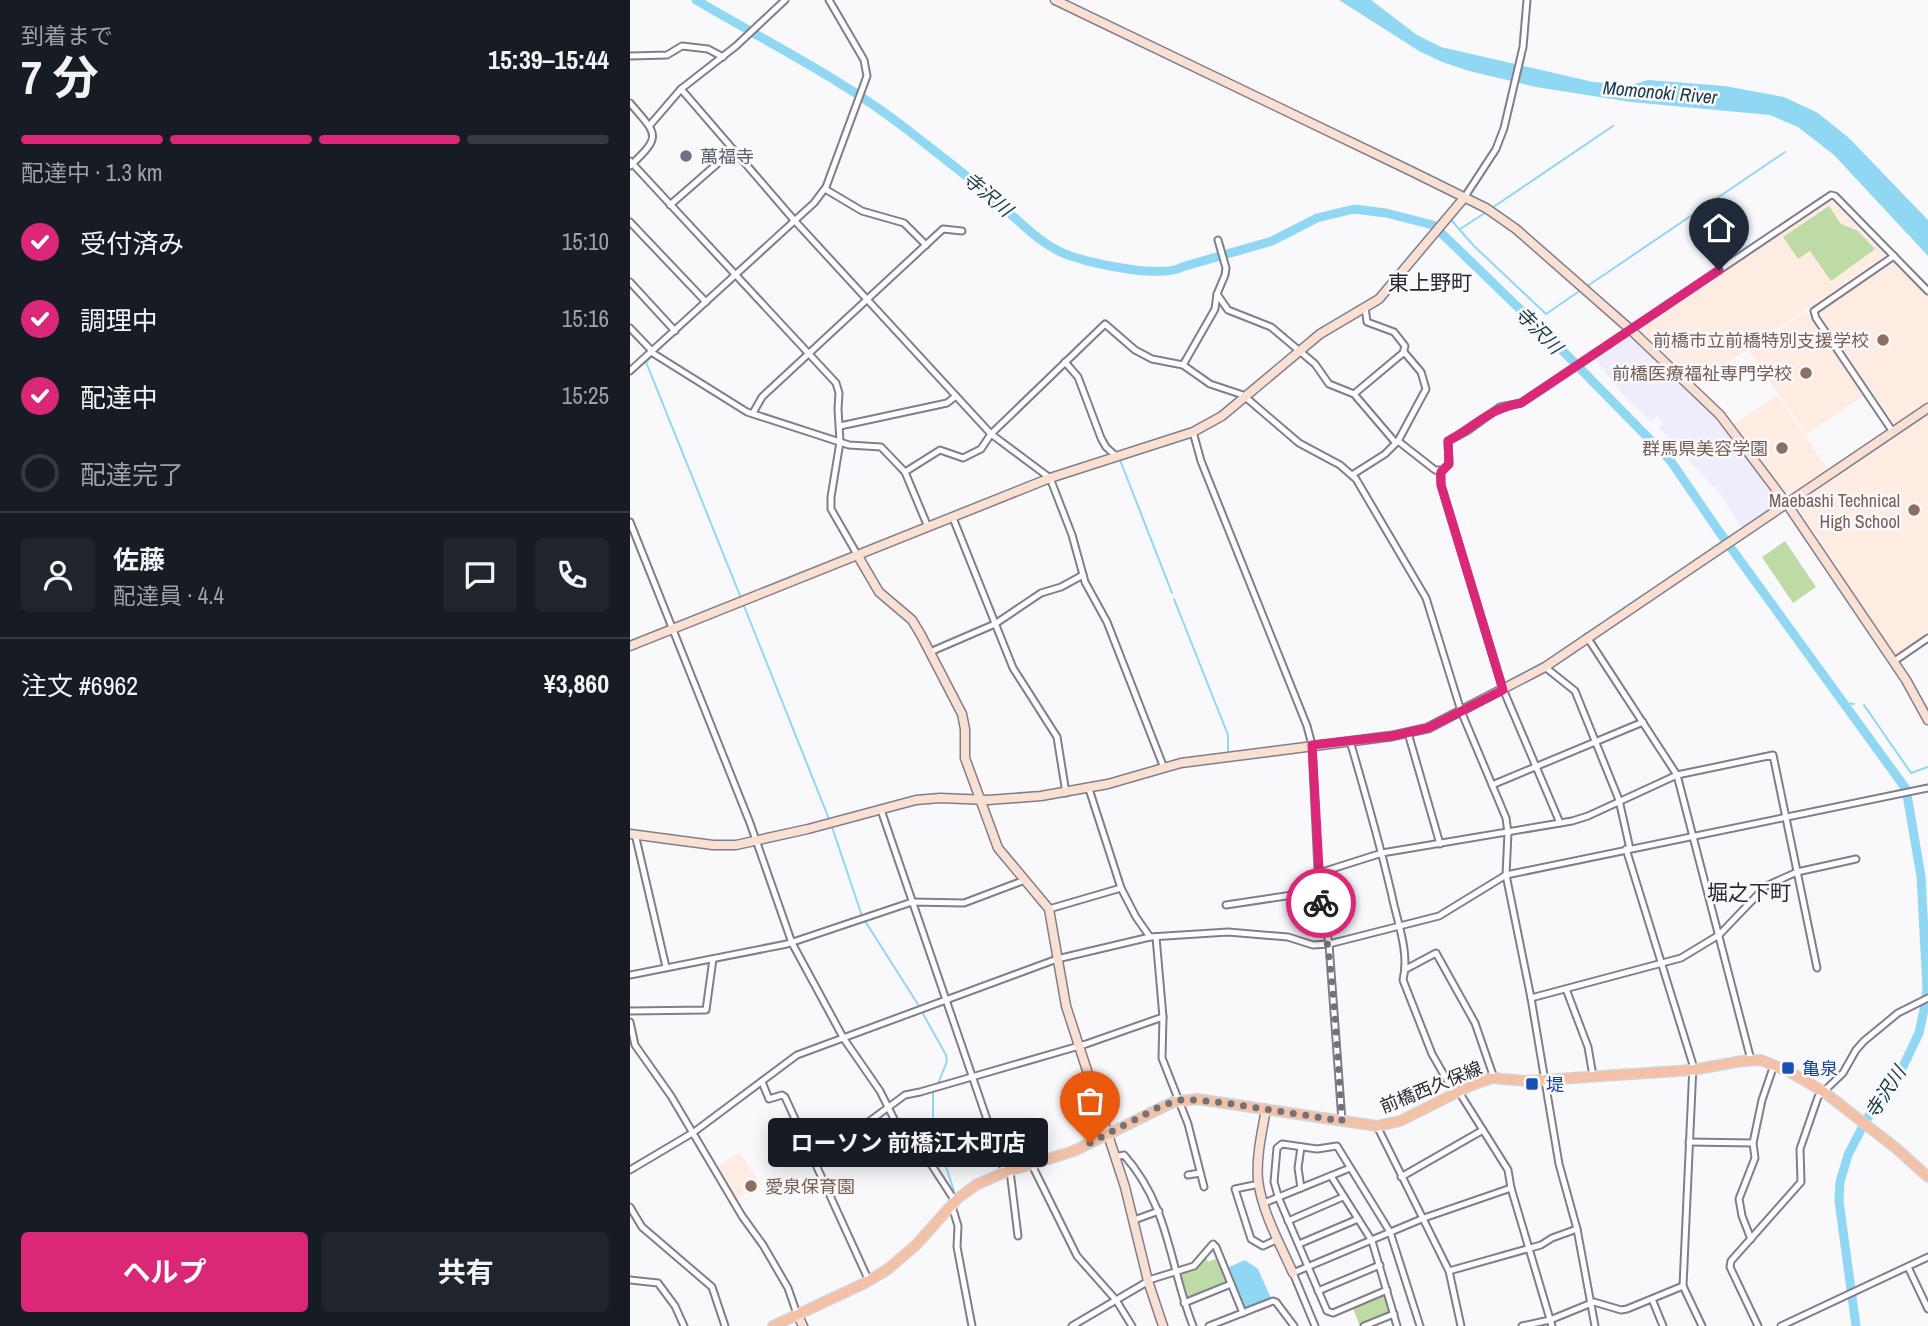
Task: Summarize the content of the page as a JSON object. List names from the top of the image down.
{
  "streets": {
    "main road": ["前橋西久保線"]
  },
  "districts": ["東上野町", "堀之下町"],
  "water": ["Momonoki River", "寺沢川"],
  "places": {
    "other": [
      "萬福寺",
      "前橋市立前橋特別支援学校",
      "前橋医療福祉専門学校",
      "群馬県美容学園",
      "Maebashi Technical High School",
      "ローソン 前橋江木町店",
      "愛泉保育園"
    ],
    "transit": ["亀泉", "堤"]
  },
  "page": {
    "heading": ["7 分", "到着まで", "15:39–15:44"],
    "panel": [
      "佐藤",
      "配達員 · 4.4",
      "注文 #6962",
      "¥3,860"
    ],
    "bar": "配達中 · 1.3 km",
    "list": [
      ["受付済み", "15:10"],
      ["調理中", "15:16"],
      ["配達中", "15:25"],
      "配達完了"
    ],
    "bubble": "ローソン 前橋江木町店",
    "buttons": ["ヘルプ", "共有"]
  }
}
